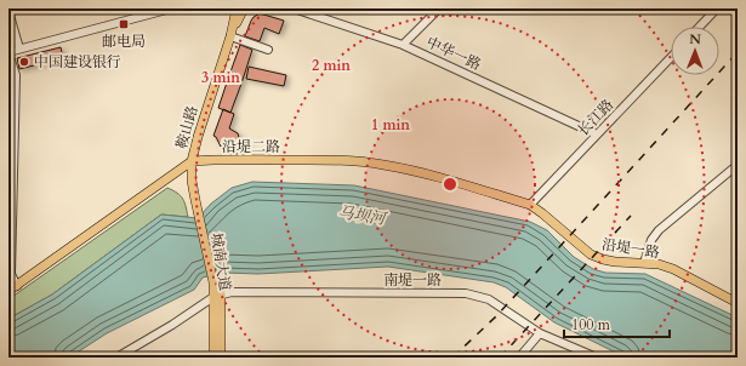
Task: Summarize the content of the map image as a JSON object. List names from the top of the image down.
{
  "streets": {
    "main road": [
      "鞍山路",
      "沿堤二路",
      "沿堤一路",
      "城南大道"
    ],
    "street": ["中华一路", "长江路", "南堤一路"]
  },
  "crossings": [
    ["中华一路", "长江路"],
    ["长江路", "沿堤二路"],
    ["长江路", "沿堤一路"],
    ["鞍山路", "沿堤二路"],
    ["鞍山路", "城南大道"],
    ["沿堤二路", "沿堤一路"],
    ["城南大道", "南堤一路"]
  ],
  "water": ["马坝河"],
  "places": {
    "transit": ["邮电局"],
    "other": ["中国建设银行"]
  },
  "scale_bar": "100 m",
  "north": "top",
  "rings": ["2 min", "3 min", "1 min"]
}
